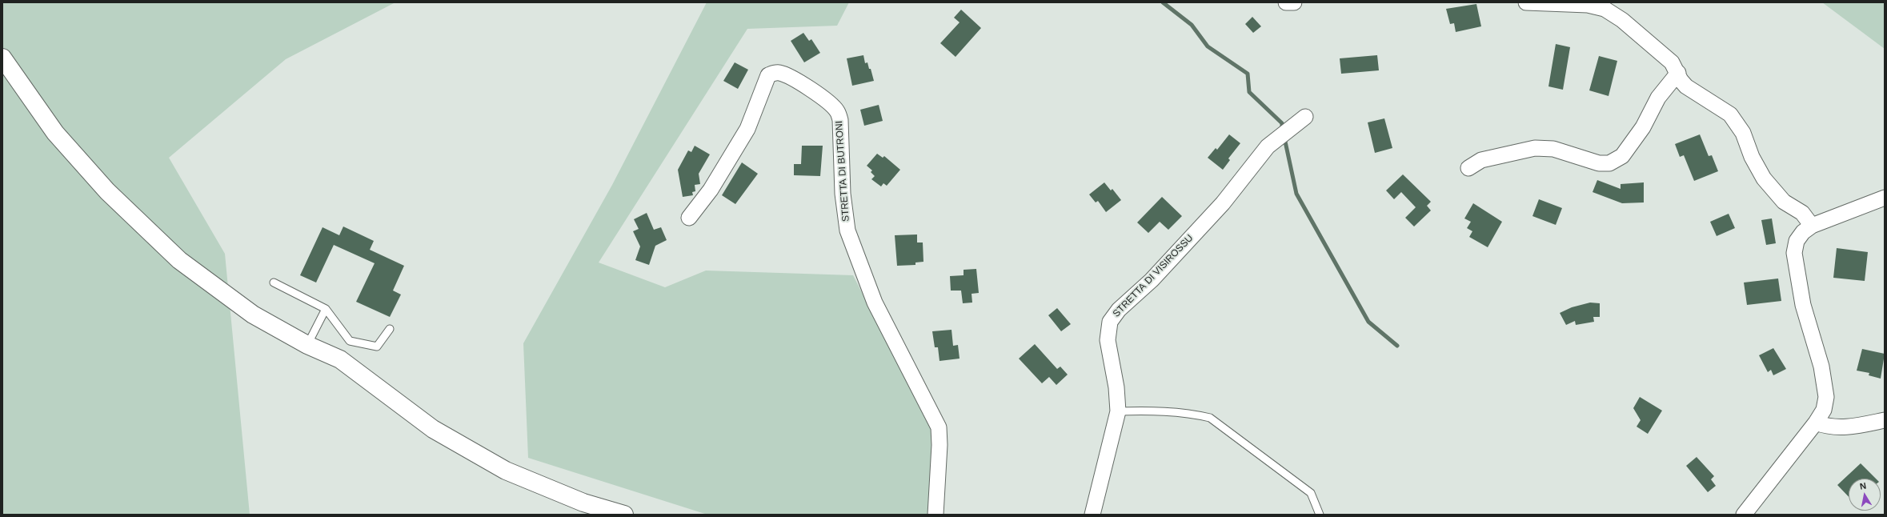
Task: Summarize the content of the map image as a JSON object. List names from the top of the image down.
{
  "streets": {
    "street": ["STRETTA DI BUTRONI", "STRETTA DI VISIROSSU"]
  },
  "north": "top"
}
